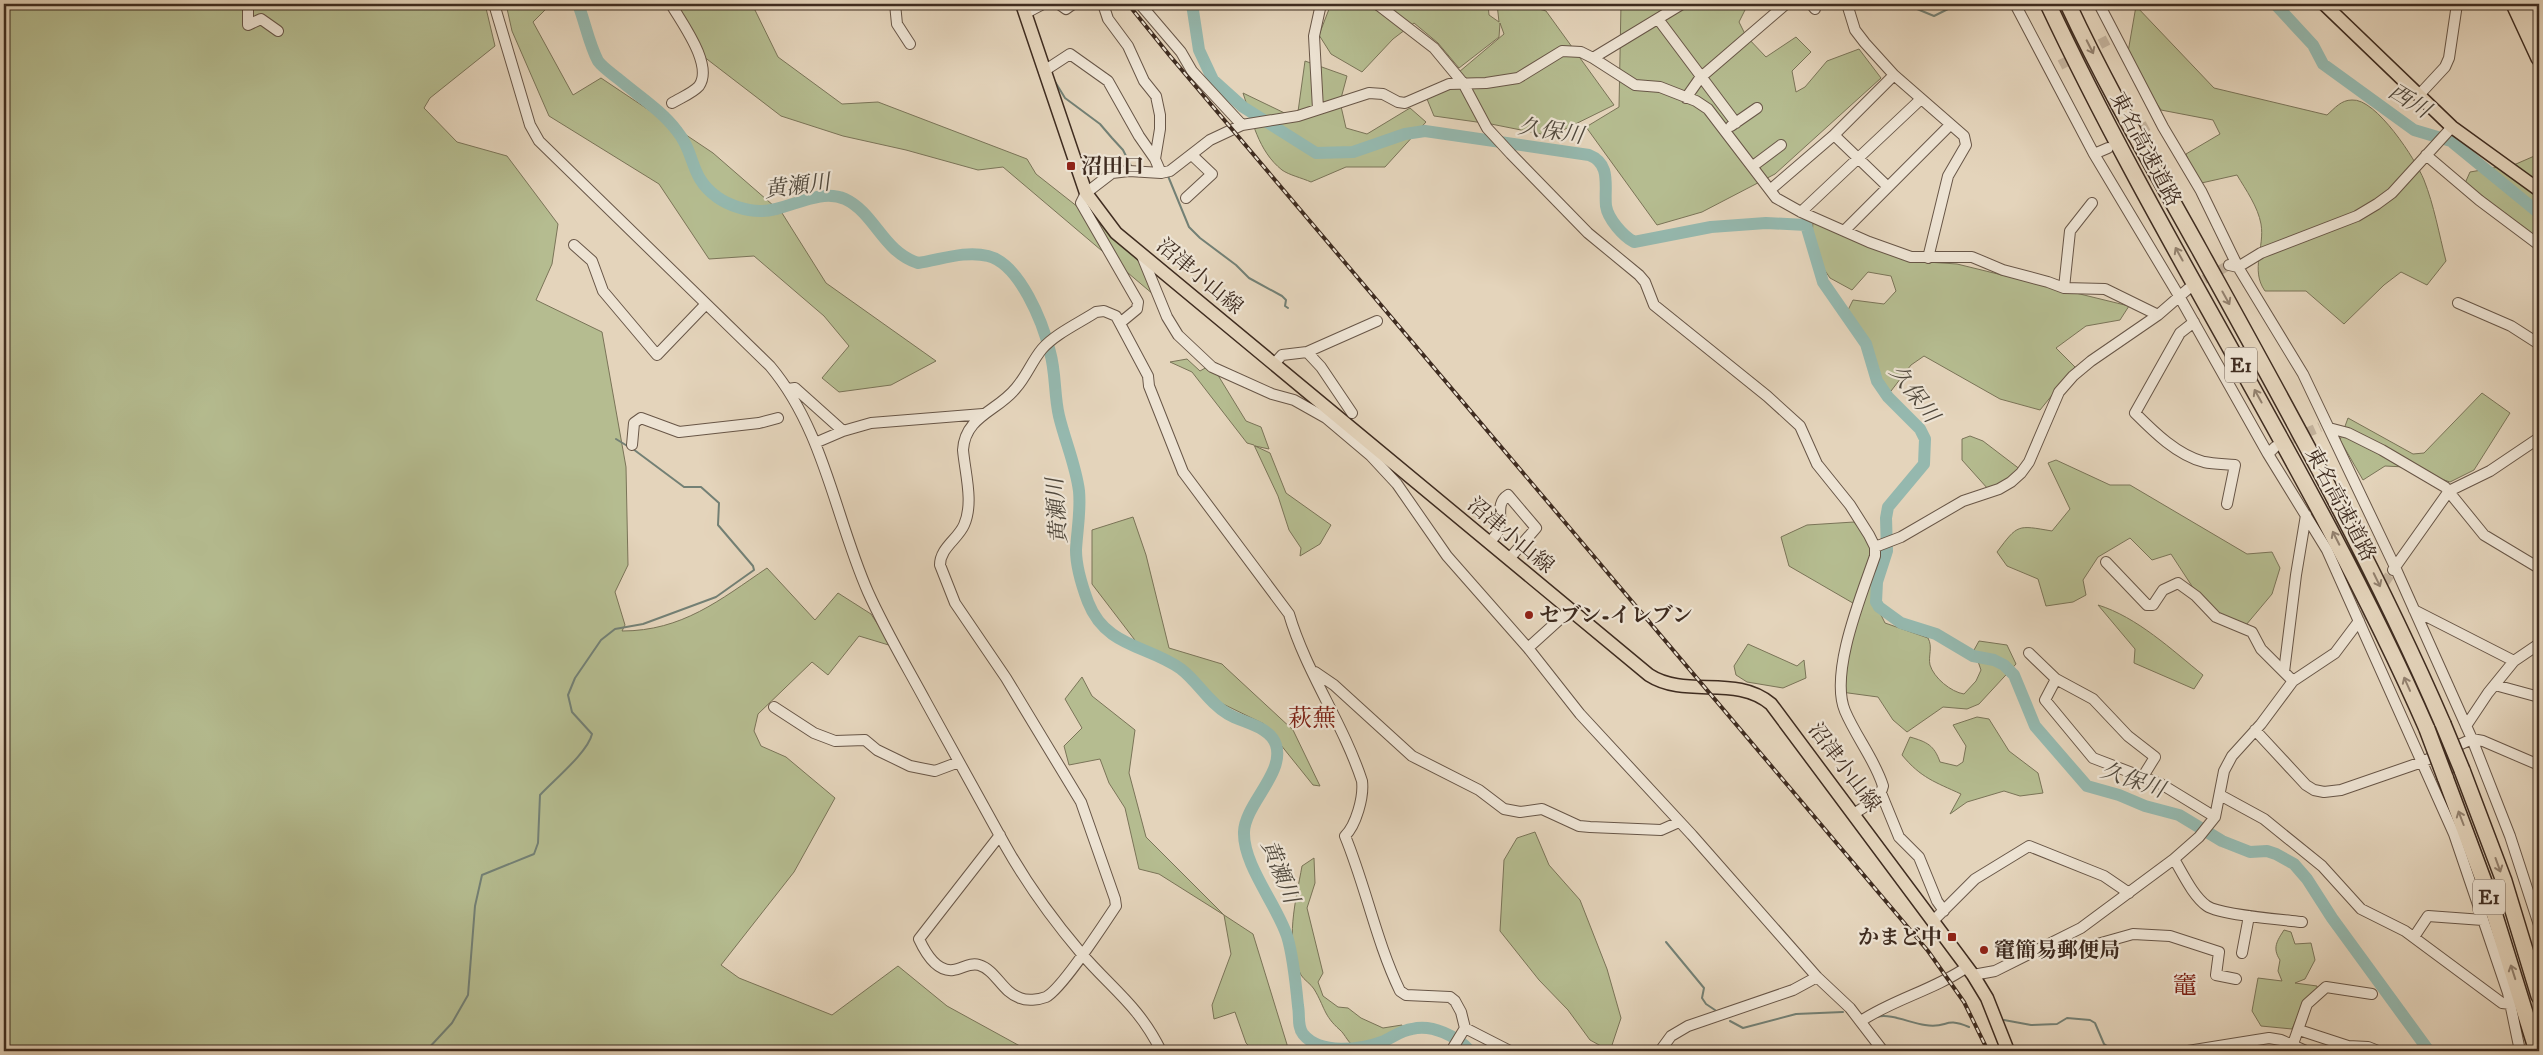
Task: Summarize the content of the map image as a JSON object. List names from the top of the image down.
{
  "streets": {
    "highway": ["東名高速道路", "E1"],
    "main road": ["沼津小山線"]
  },
  "districts": ["萩蕪", "竈"],
  "water": ["西川", "久保川", "黄瀬川"],
  "places": {
    "transit": ["沼田口", "かまど中"],
    "other": ["セブン-イレブン", "竃簡易郵便局"]
  }
}
